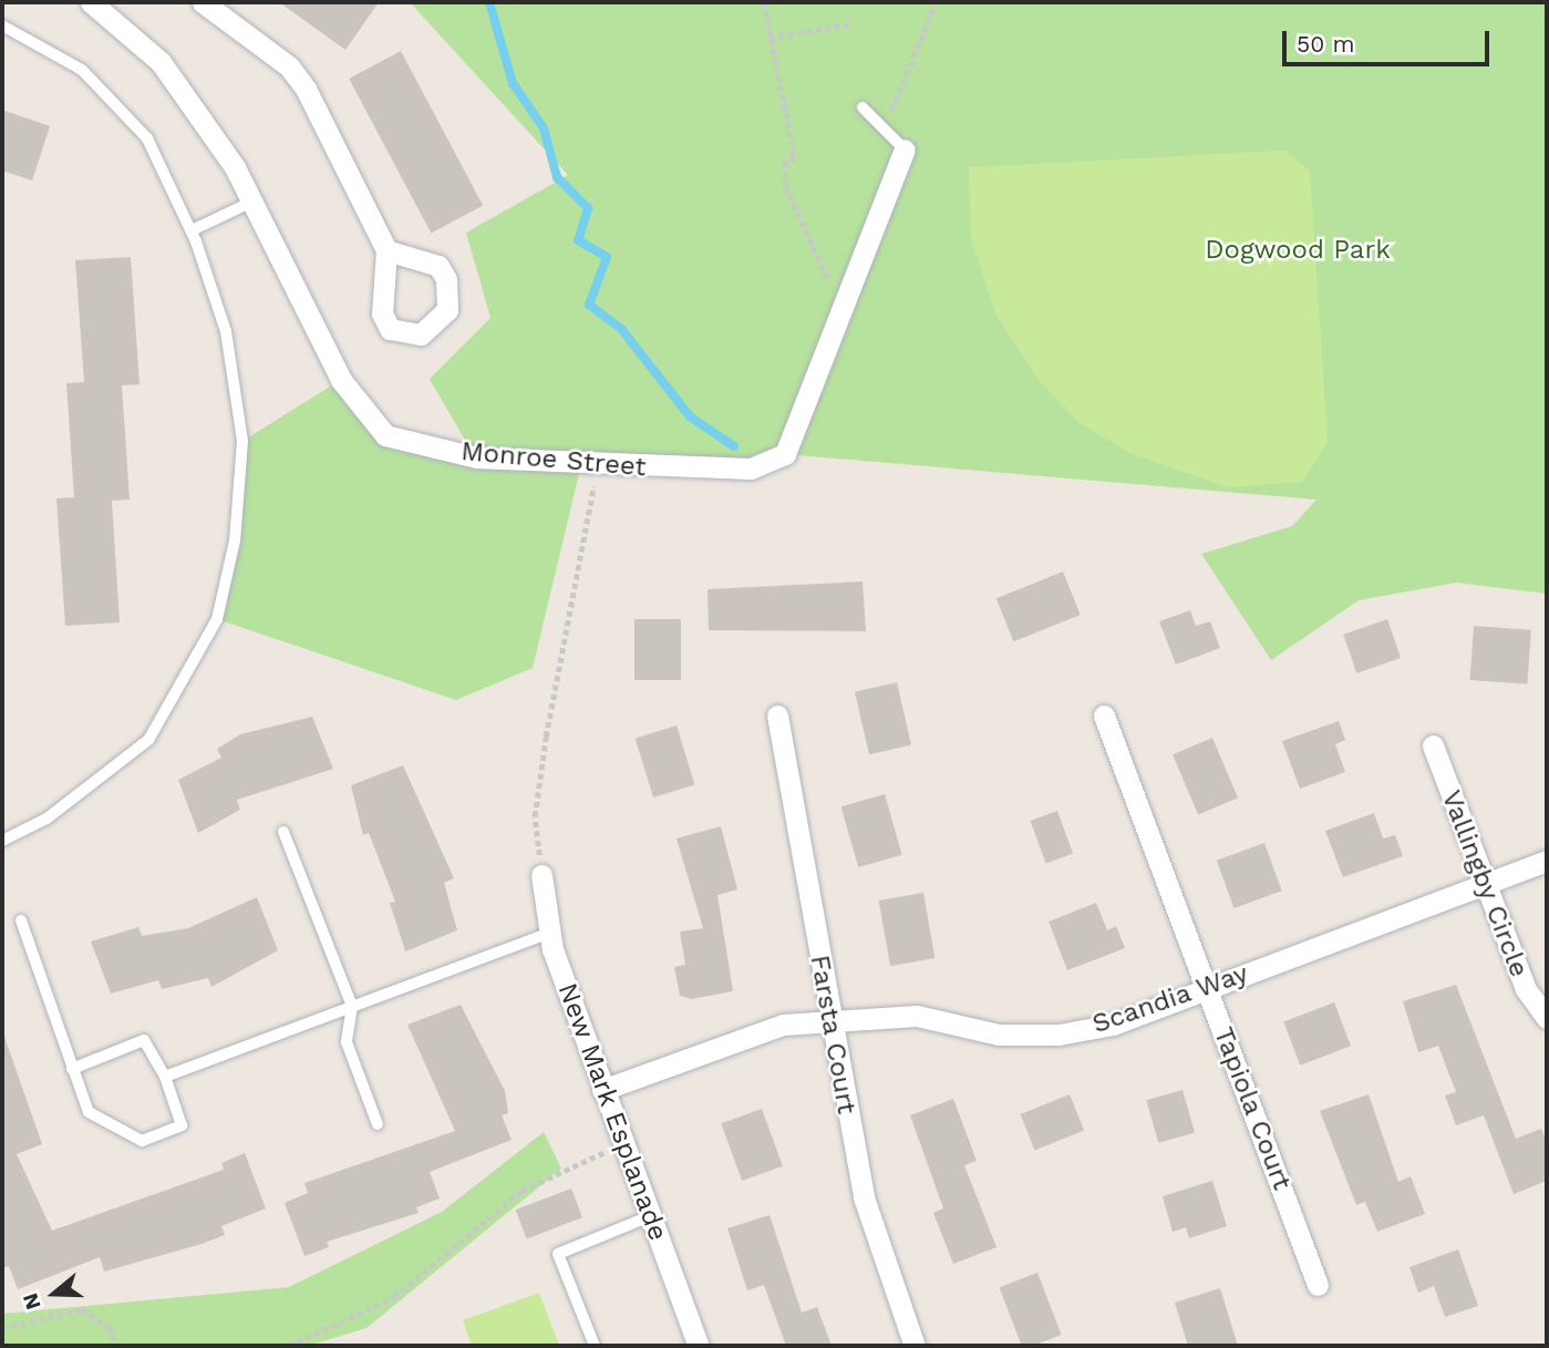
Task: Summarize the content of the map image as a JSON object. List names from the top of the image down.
{
  "streets": {
    "street": [
      "Monroe Street",
      "Vallingby Circle",
      "Scandia Way",
      "Farsta Court",
      "Tapiola Court",
      "New Mark Esplanade"
    ]
  },
  "crossings": [
    ["Vallingby Circle", "Scandia Way"],
    ["Scandia Way", "Farsta Court"],
    ["Scandia Way", "Tapiola Court"],
    ["Scandia Way", "New Mark Esplanade"]
  ],
  "parks": ["Dogwood Park"],
  "scale_bar": "50 m",
  "north": "left"
}
